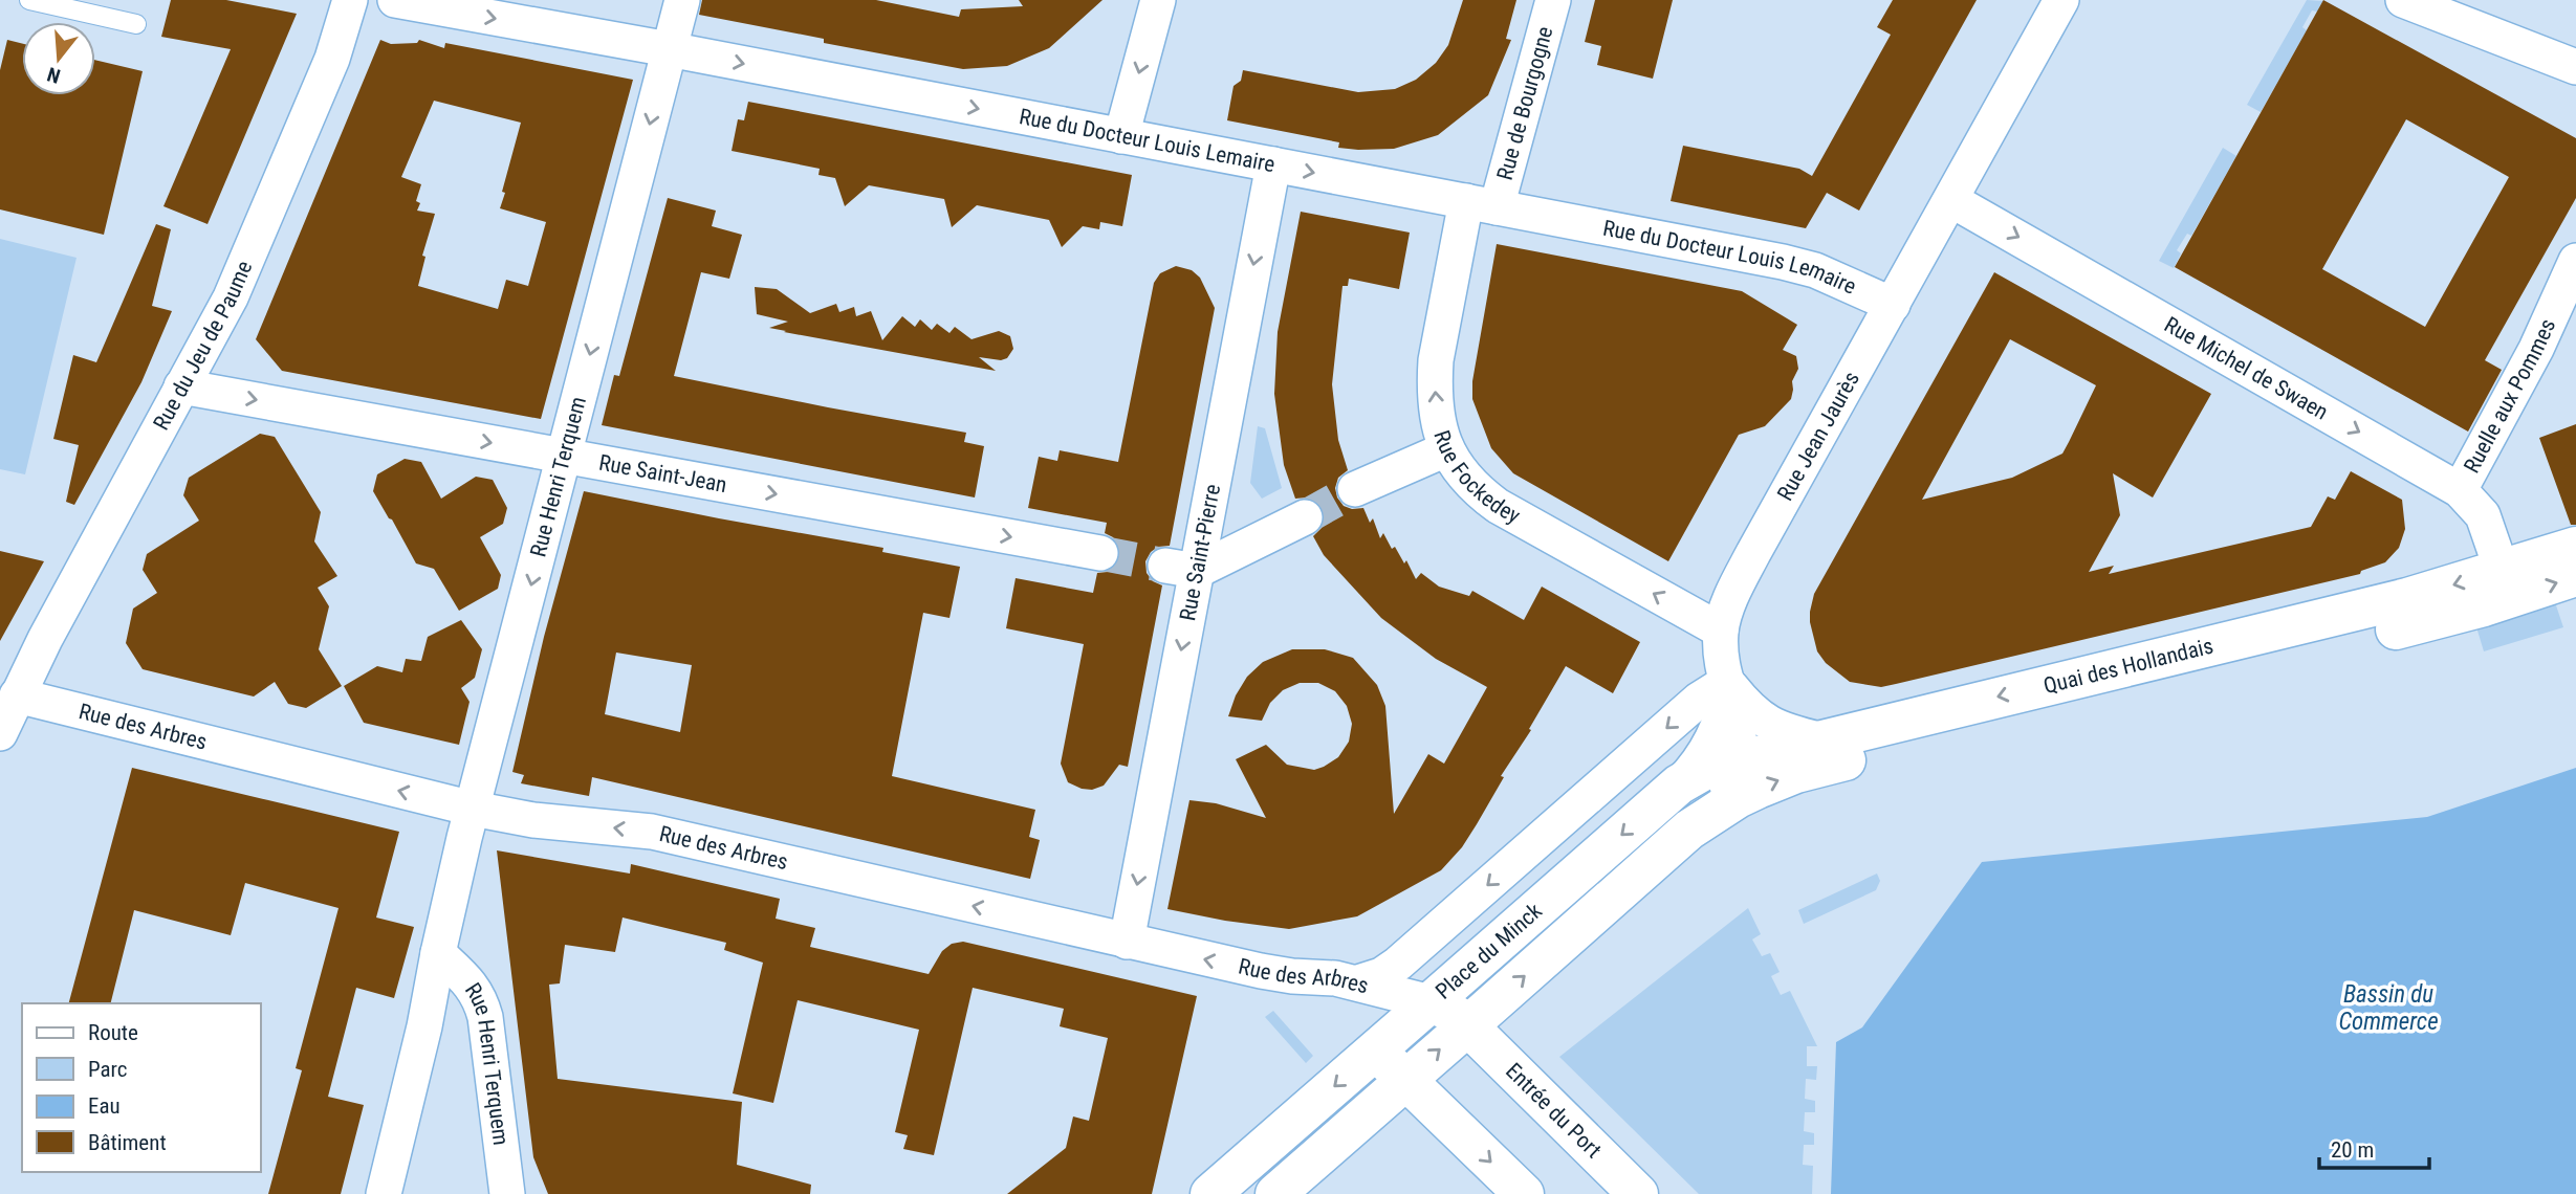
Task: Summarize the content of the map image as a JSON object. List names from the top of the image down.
{
  "streets": {
    "street": [
      "Rue de Bourgogne",
      "Rue du Docteur Louis Lemaire",
      "Rue du Jeu de Paume",
      "Rue Michel de Swaen",
      "Ruelle aux Pommes",
      "Rue Jean Jaurès",
      "Rue Fockedey",
      "Rue Saint-Jean",
      "Rue Henri Terquem",
      "Rue Saint-Pierre",
      "Quai des Hollandais",
      "Rue des Arbres",
      "Place du Minck",
      "Entrée du Port"
    ]
  },
  "crossings": [
    ["Rue de Bourgogne", "Rue du Docteur Louis Lemaire"],
    ["Rue de Bourgogne", "Rue Fockedey"],
    ["Rue du Docteur Louis Lemaire", "Rue Jean Jaurès"],
    ["Rue du Docteur Louis Lemaire", "Rue Fockedey"],
    ["Rue du Docteur Louis Lemaire", "Rue Henri Terquem"],
    ["Rue du Docteur Louis Lemaire", "Rue Saint-Pierre"],
    ["Rue du Jeu de Paume", "Rue Saint-Jean"],
    ["Rue du Jeu de Paume", "Rue des Arbres"],
    ["Rue Michel de Swaen", "Ruelle aux Pommes"],
    ["Rue Michel de Swaen", "Rue Jean Jaurès"],
    ["Rue Michel de Swaen", "Quai des Hollandais"],
    ["Rue Jean Jaurès", "Rue Fockedey"],
    ["Rue Jean Jaurès", "Place du Minck"],
    ["Rue Saint-Jean", "Rue Henri Terquem"],
    ["Rue Henri Terquem", "Rue des Arbres"],
    ["Rue Saint-Pierre", "Rue des Arbres"],
    ["Quai des Hollandais", "Place du Minck"],
    ["Rue des Arbres", "Place du Minck"],
    ["Rue des Arbres", "Entrée du Port"],
    ["Place du Minck", "Entrée du Port"]
  ],
  "one_way": [
    "Rue du Docteur Louis Lemaire",
    "Rue Michel de Swaen",
    "Rue Fockedey",
    "Rue Saint-Jean",
    "Rue Henri Terquem",
    "Rue Saint-Pierre",
    "Rue des Arbres"
  ],
  "water": ["Bassin du Commerce"],
  "legend": [
    "Route",
    "Parc",
    "Eau",
    "Bâtiment"
  ],
  "scale_bar": "20 m",
  "north": "bottom"
}
